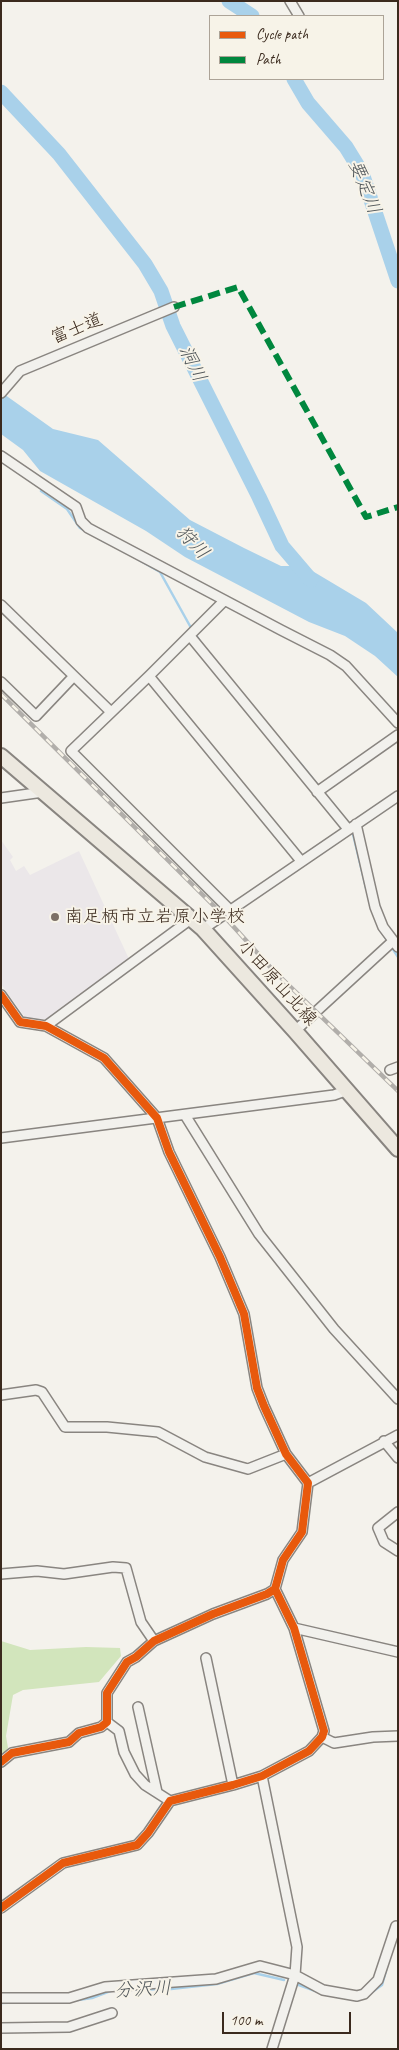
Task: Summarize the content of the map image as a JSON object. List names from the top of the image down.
{
  "streets": {
    "main road": ["小田原山北線"],
    "street": ["富士道"]
  },
  "water": [
    "要定川",
    "洞川",
    "狩川",
    "分沢川"
  ],
  "places": ["南足柄市立岩原小学校"],
  "legend": ["Cycle path", "Path"],
  "scale_bar": "100 m"
}
